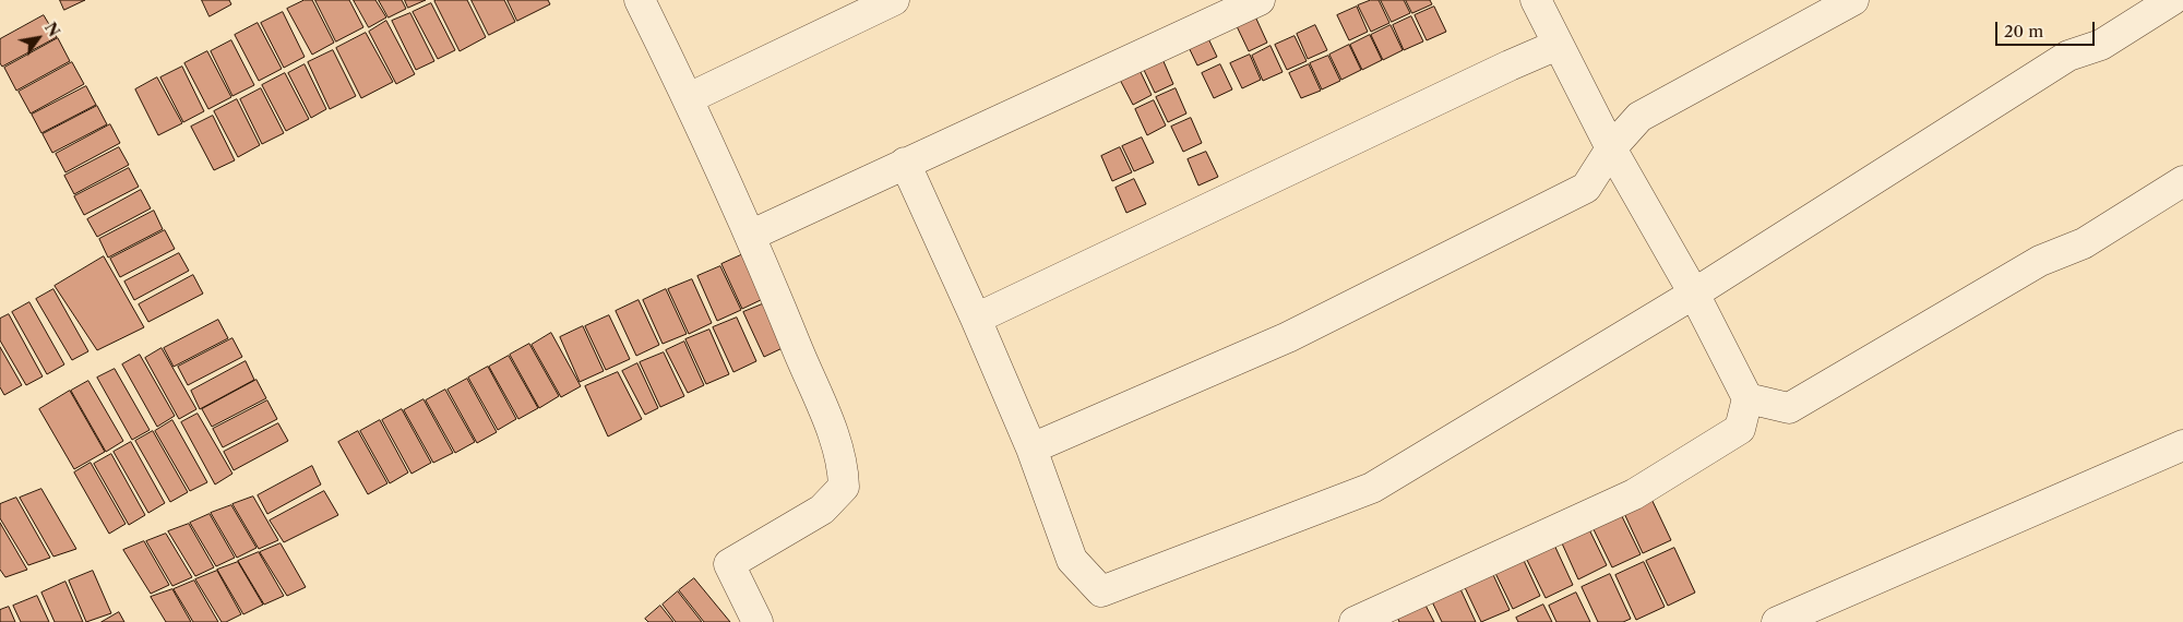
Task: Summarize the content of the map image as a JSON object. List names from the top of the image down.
{
  "scale_bar": "20 m",
  "north": "top right"
}
